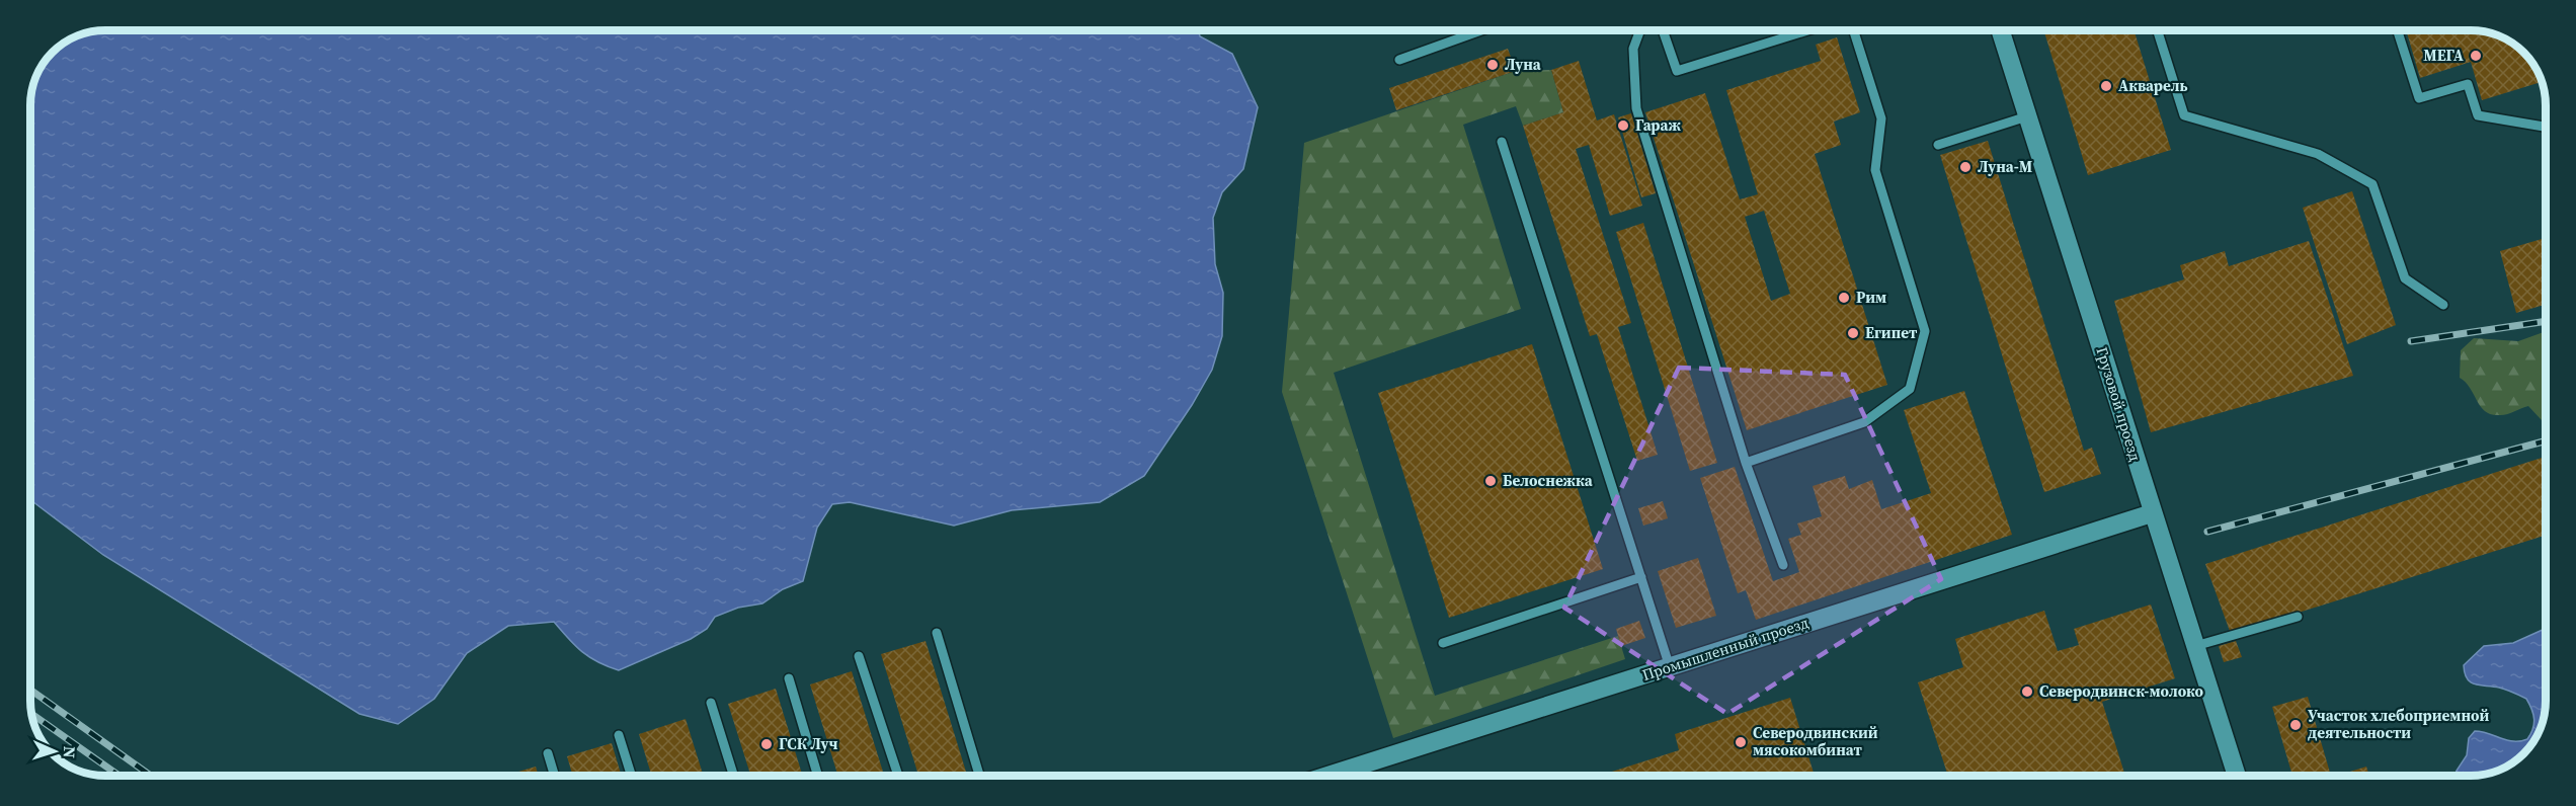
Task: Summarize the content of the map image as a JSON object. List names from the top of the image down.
{
  "streets": {
    "street": ["Грузовой проезд", "Промышленный проезд"]
  },
  "crossings": [
    ["Грузовой проезд", "Промышленный проезд"]
  ],
  "places": [
    "МЕГА",
    "Луна",
    "Акварель",
    "Гараж",
    "Луна-М",
    "Рим",
    "Египет",
    "Белоснежка",
    "Северодвинск-молоко",
    "Участок хлебоприемной деятельности",
    "Северодвинский мясокомбинат",
    "ГСК Луч"
  ],
  "north": "right"
}
